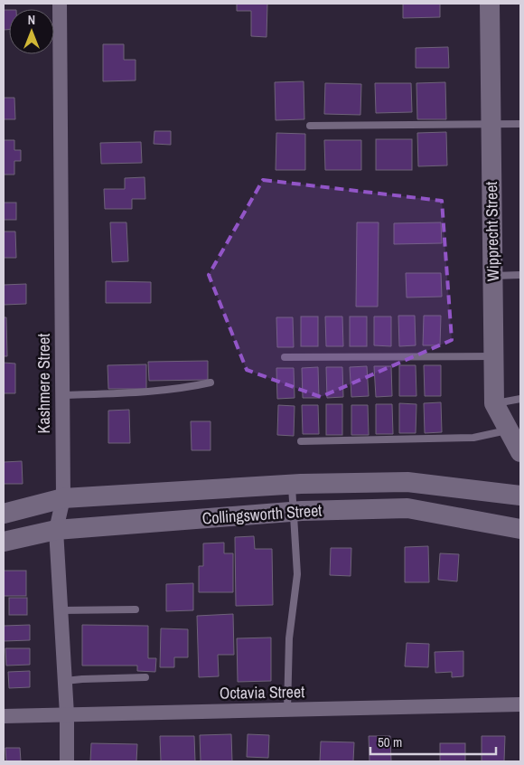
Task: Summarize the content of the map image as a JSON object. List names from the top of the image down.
{
  "streets": {
    "main road": ["Wipprecht Street", "Collingsworth Street"],
    "street": ["Kashmere Street", "Octavia Street"]
  },
  "crossings": [
    ["Kashmere Street", "Collingsworth Street"],
    ["Kashmere Street", "Octavia Street"]
  ],
  "scale_bar": "50 m",
  "north": "top"
}
